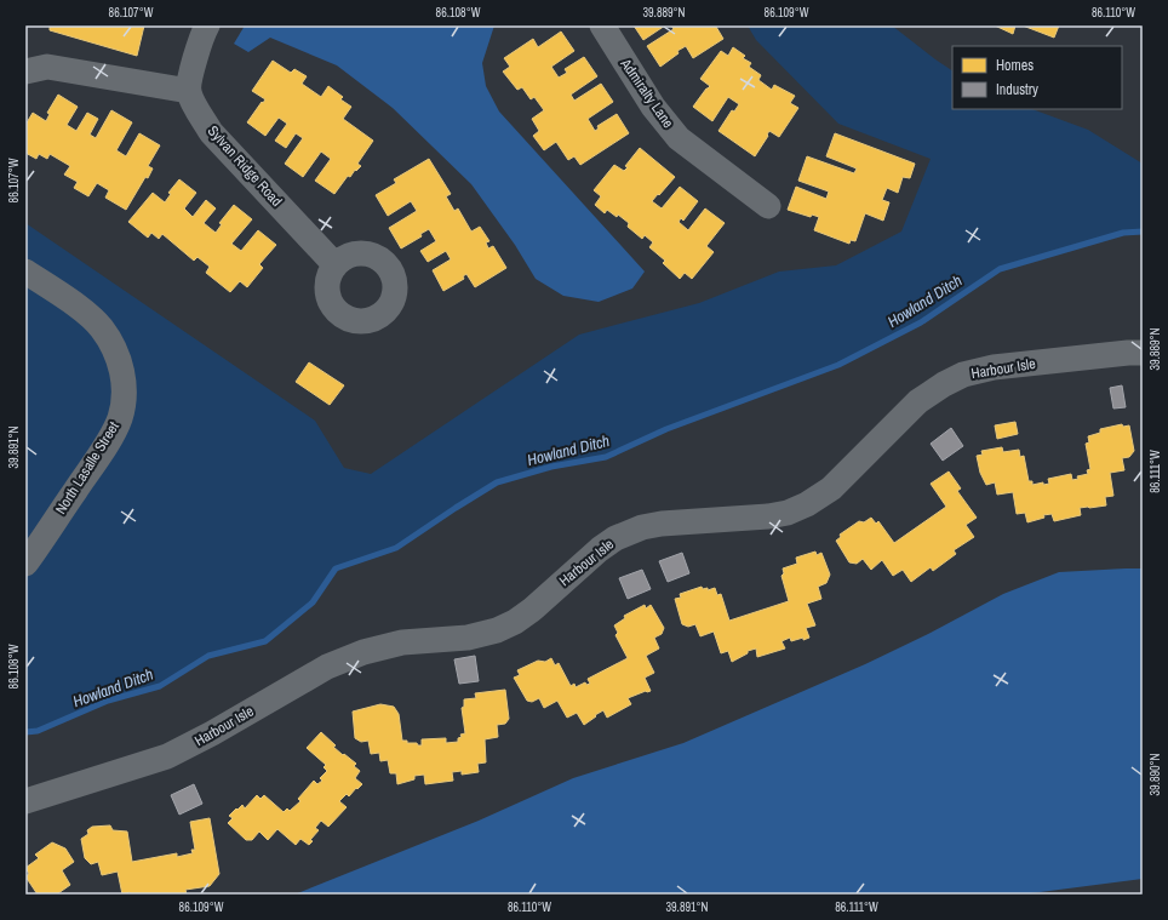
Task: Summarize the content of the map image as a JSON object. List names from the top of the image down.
{
  "streets": {
    "street": [
      "Admiralty Lane",
      "Sylvan Ridge Road",
      "Harbour Isle",
      "North Lasalle Street"
    ]
  },
  "water": ["Howland Ditch"],
  "legend": ["Homes", "Industry"],
  "coordinates": [
    "86.107°W",
    "86.108°W",
    "39.889°N",
    "86.109°W",
    "86.110°W",
    "39.891°N",
    "86.111°W",
    "39.890°N"
  ]
}
